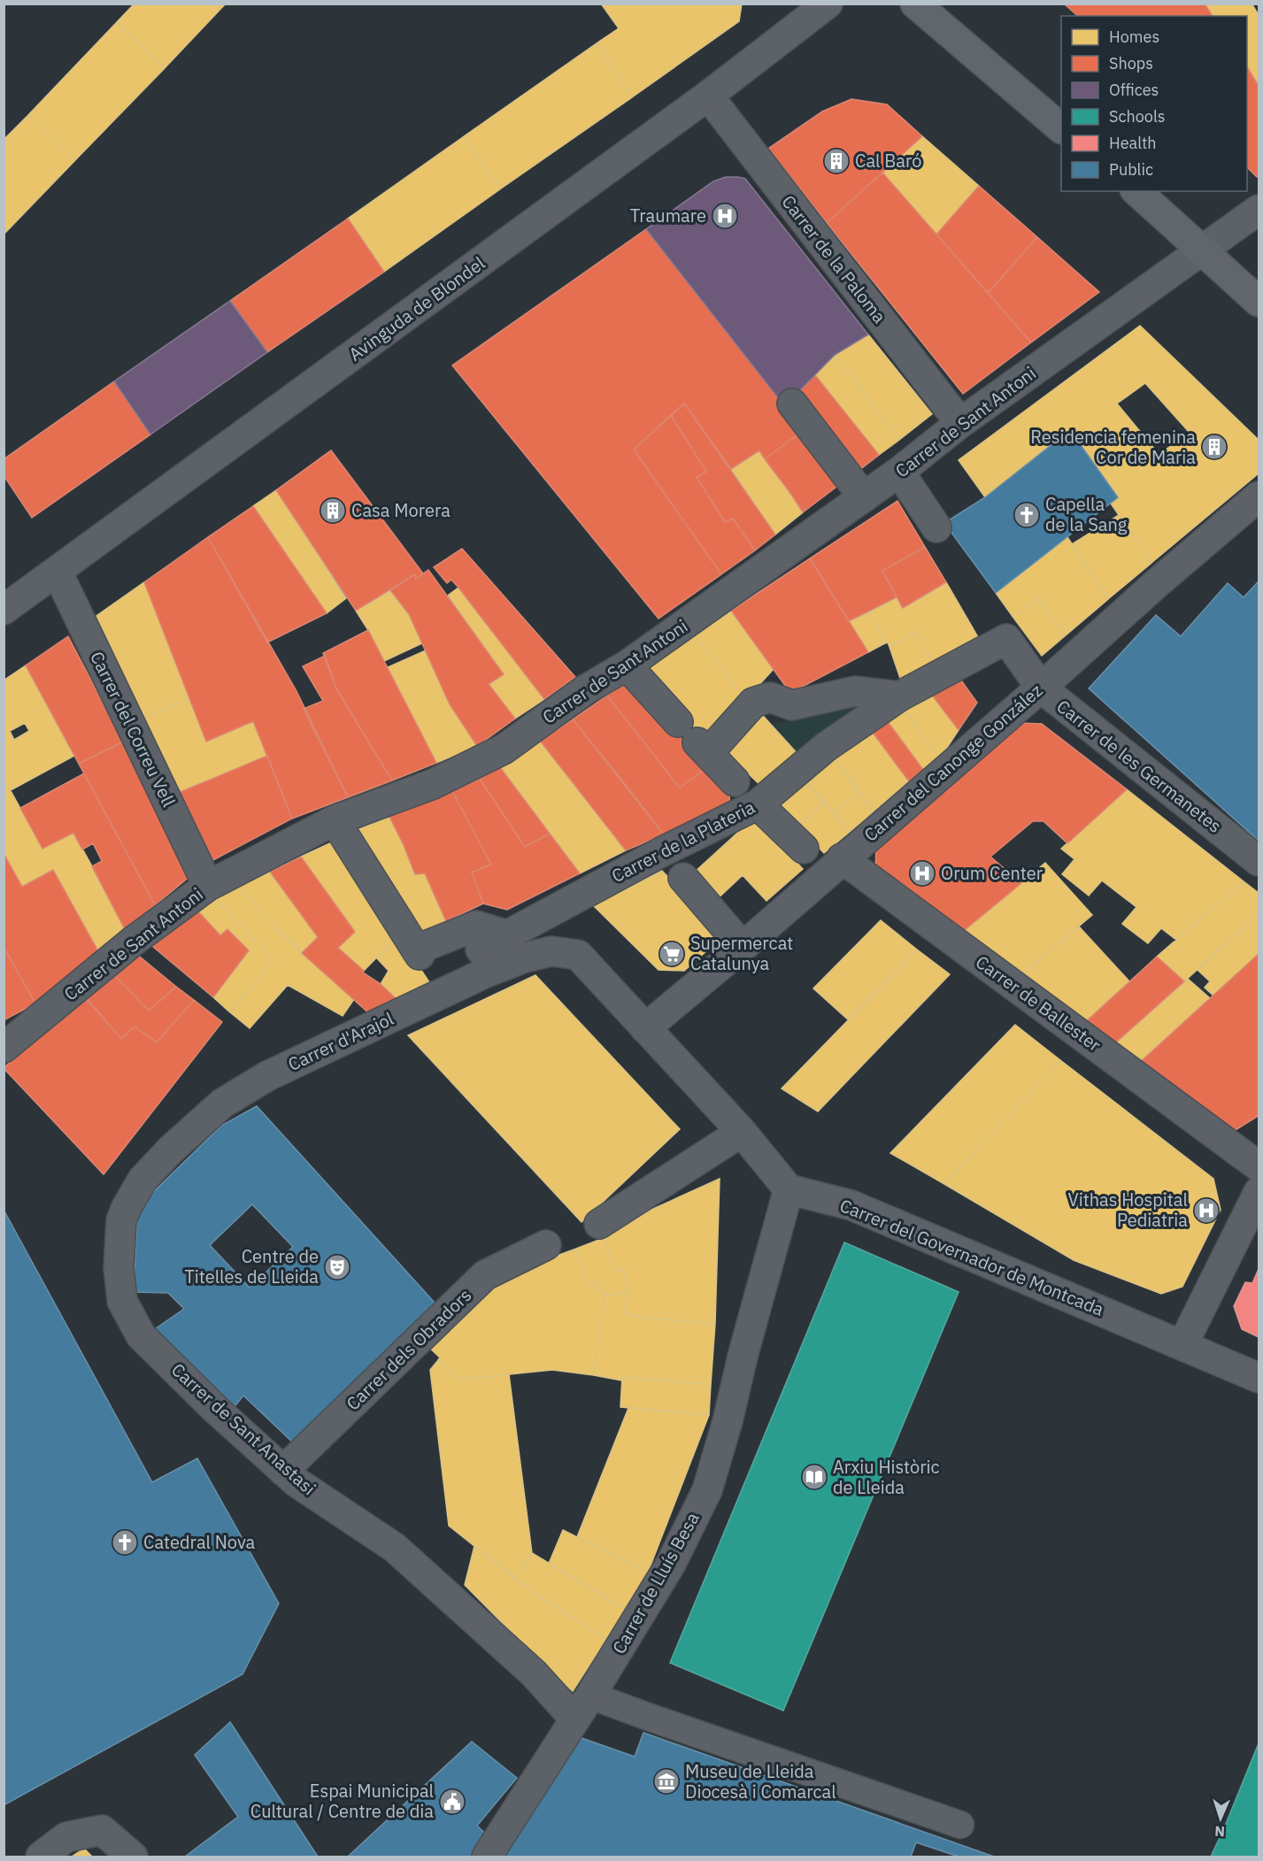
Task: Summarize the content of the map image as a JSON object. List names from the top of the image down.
{
  "streets": {
    "street": [
      "Carrer de la Paloma",
      "Avinguda de Blondel",
      "Carrer de Sant Antoni",
      "Carrer del Correu Vell",
      "Carrer del Canonge González",
      "Carrer de les Germanetes",
      "Carrer de la Plateria",
      "Carrer de Ballester",
      "Carrer d'Arajol",
      "Carrer del Governador de Montcada",
      "Carrer dels Obradors",
      "Carrer de Sant Anastasi",
      "Carrer de Lluís Besa"
    ]
  },
  "crossings": [
    ["Carrer de la Paloma", "Avinguda de Blondel"],
    ["Carrer de la Paloma", "Carrer de Sant Antoni"],
    ["Avinguda de Blondel", "Carrer del Correu Vell"],
    ["Carrer de Sant Antoni", "Carrer del Correu Vell"],
    ["Carrer del Canonge González", "Carrer de les Germanetes"],
    ["Carrer del Canonge González", "Carrer de Ballester"],
    ["Carrer de les Germanetes", "Carrer de la Plateria"],
    ["Carrer de la Plateria", "Carrer de Ballester"],
    ["Carrer de la Plateria", "Carrer d'Arajol"],
    ["Carrer d'Arajol", "Carrer de Sant Anastasi"],
    ["Carrer del Governador de Montcada", "Carrer de Lluís Besa"],
    ["Carrer dels Obradors", "Carrer de Sant Anastasi"],
    ["Carrer de Sant Anastasi", "Carrer de Lluís Besa"]
  ],
  "places": {
    "building": ["Cal Baró", "Residencia femenina Cor de Maria", "Casa Morera"],
    "hospital": ["Traumare", "Orum Center", "Vithas Hospital Pediatria"],
    "church": ["Capella de la Sang", "Catedral Nova"],
    "supermarket": ["Supermercat Catalunya"],
    "theatre": ["Centre de Titelles de Lleida"],
    "library": ["Arxiu Històric de Lleida"],
    "museum": ["Museu de Lleida Diocesà i Comarcal"],
    "public building": ["Espai Municipal Cultural / Centre de dia"]
  },
  "legend": [
    "Homes",
    "Shops",
    "Offices",
    "Schools",
    "Health",
    "Public"
  ],
  "north": "bottom"
}
